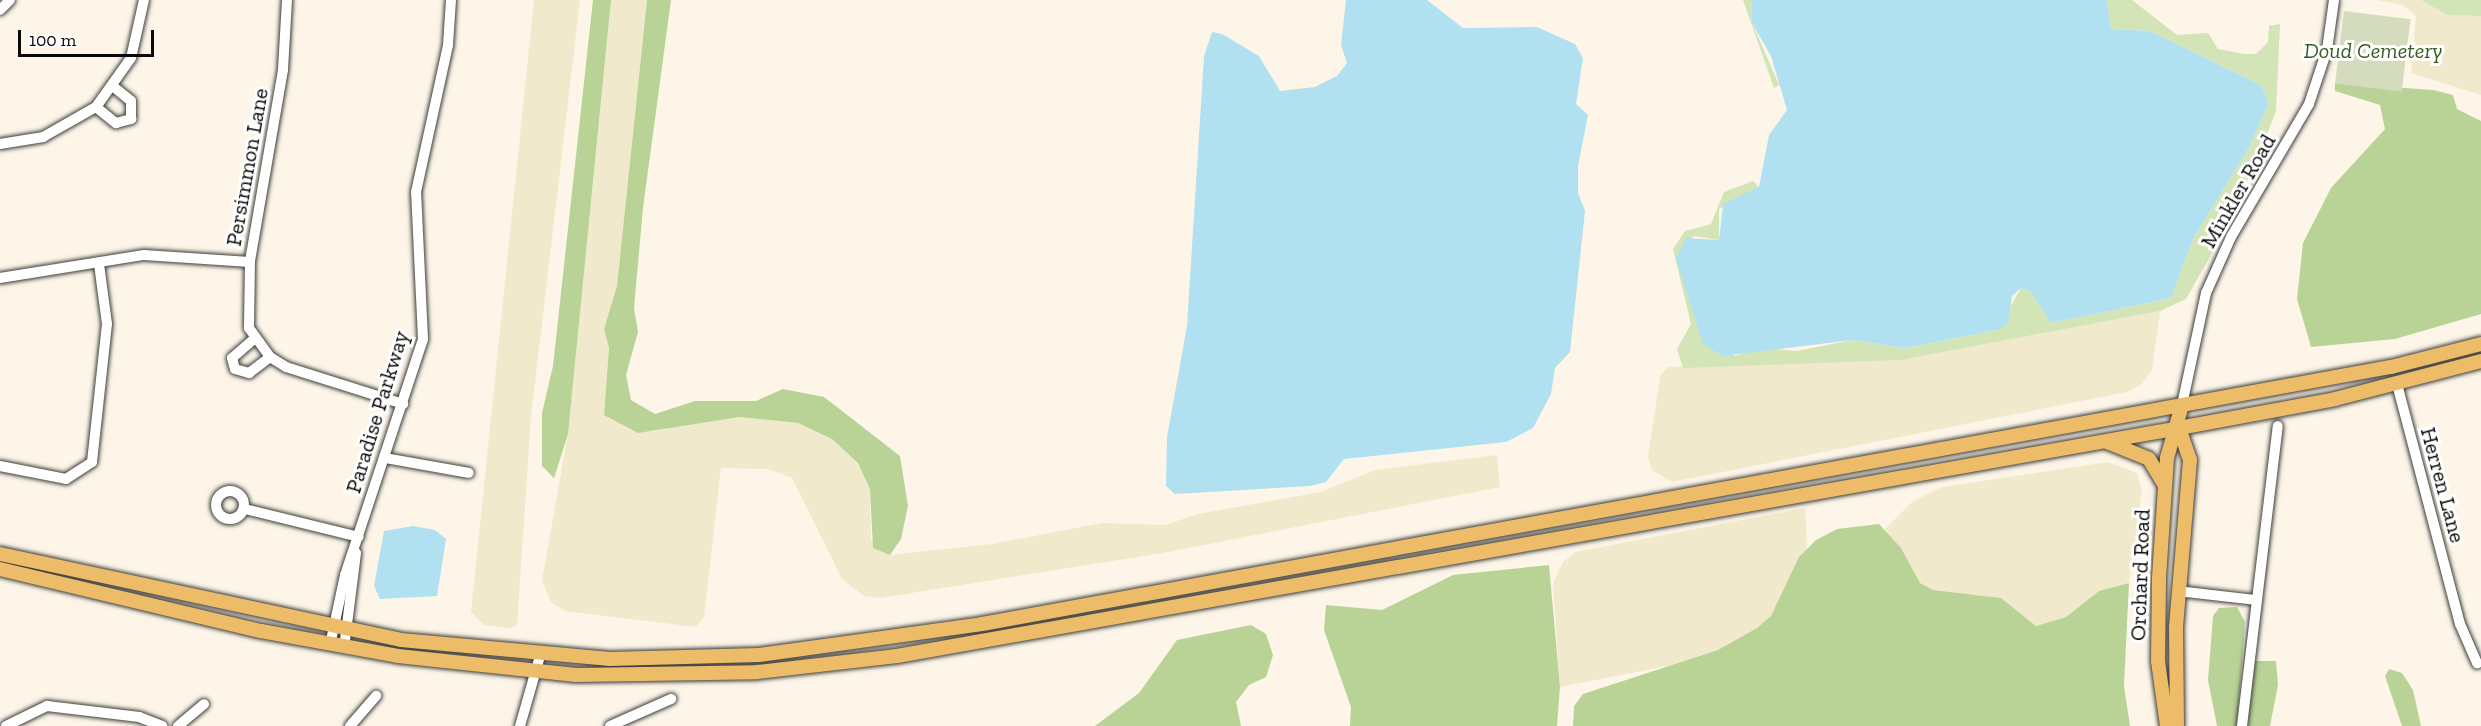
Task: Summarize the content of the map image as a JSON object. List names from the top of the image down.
{
  "streets": {
    "main road": ["Orchard Road"],
    "street": [
      "Persimmon Lane",
      "Minkler Road",
      "Paradise Parkway",
      "Herren Lane"
    ]
  },
  "crossings": [
    ["Persimmon Lane", "Paradise Parkway"],
    ["Minkler Road", "Orchard Road"]
  ],
  "parks": ["Doud Cemetery"],
  "scale_bar": "100 m"
}
